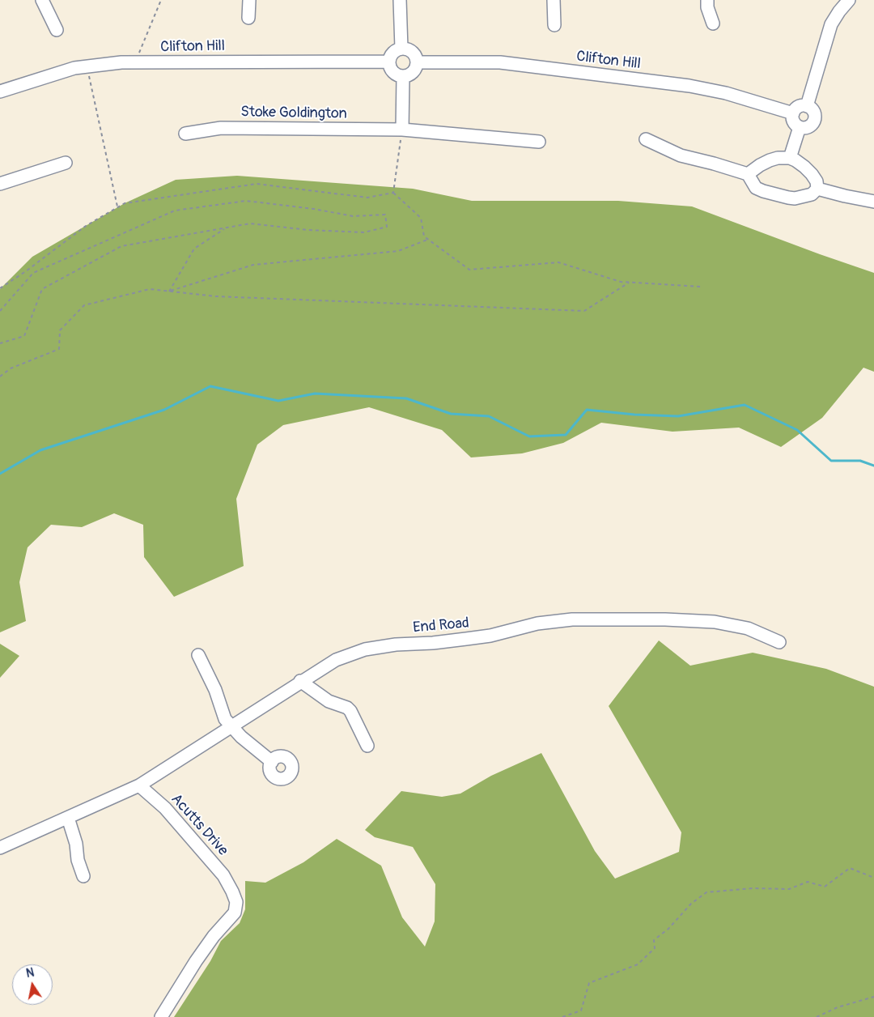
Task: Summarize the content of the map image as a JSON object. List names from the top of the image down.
{
  "streets": {
    "street": [
      "Clifton Hill",
      "Stoke Goldington",
      "End Road",
      "Acutts Drive"
    ]
  },
  "crossings": [
    ["End Road", "Acutts Drive"]
  ],
  "north": "top"
}
